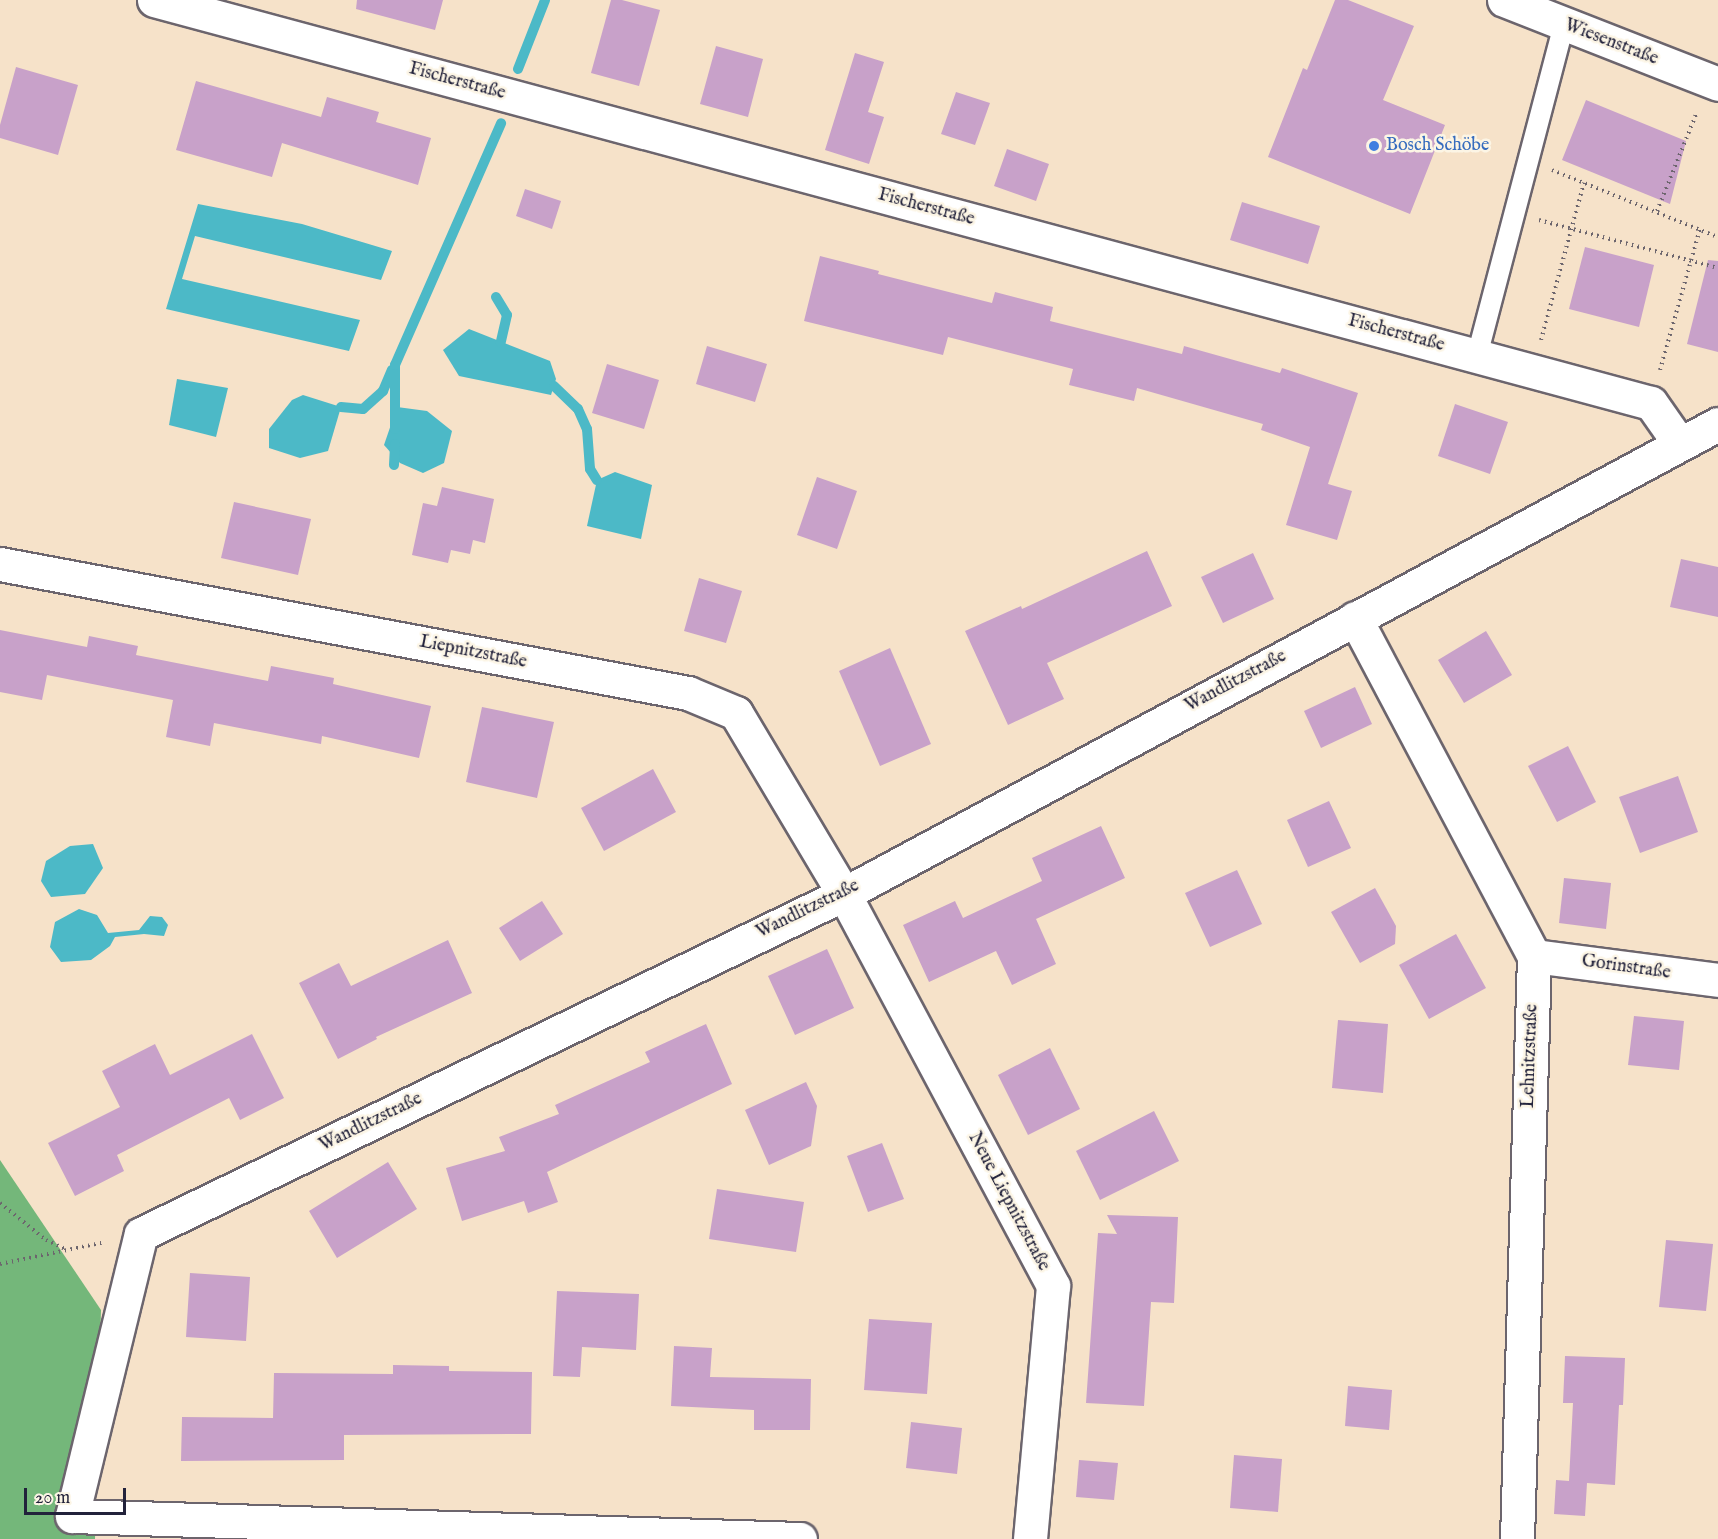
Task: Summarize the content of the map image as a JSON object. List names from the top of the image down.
{
  "streets": {
    "street": [
      "Wiesenstraße",
      "Fischerstraße",
      "Liepnitzstraße",
      "Wandlitzstraße",
      "Gorinstraße",
      "Lehnitzstraße",
      "Neue Liepnitzstraße"
    ]
  },
  "crossings": [
    ["Liepnitzstraße", "Wandlitzstraße"],
    ["Liepnitzstraße", "Neue Liepnitzstraße"],
    ["Wandlitzstraße", "Lehnitzstraße"],
    ["Wandlitzstraße", "Neue Liepnitzstraße"],
    ["Gorinstraße", "Lehnitzstraße"]
  ],
  "places": ["Bosch Schöbe"],
  "scale_bar": "20 m"
}
